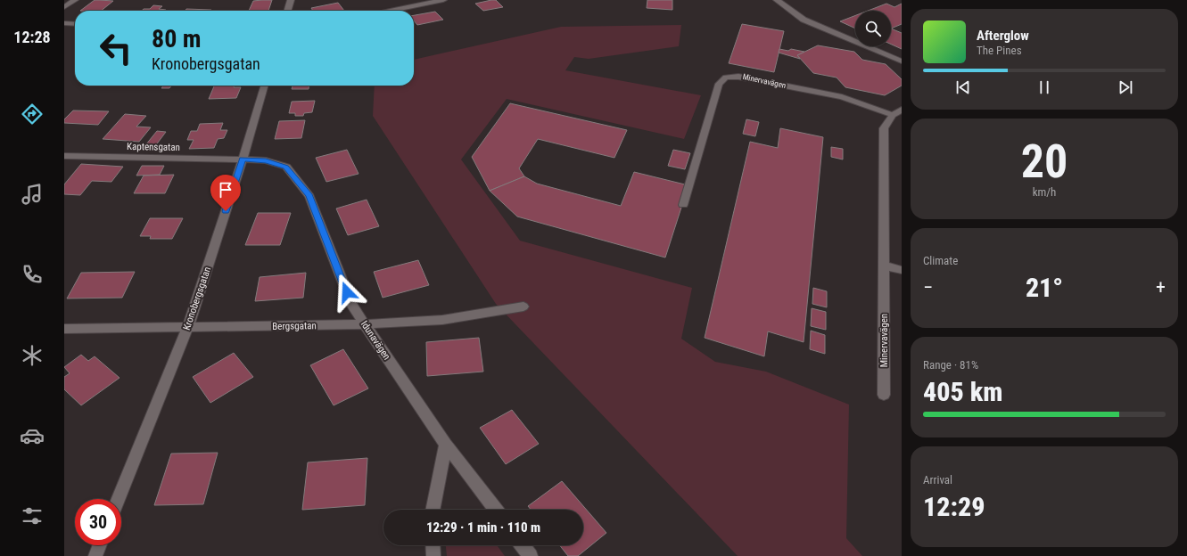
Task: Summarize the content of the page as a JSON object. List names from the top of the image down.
{
  "streets": {
    "street": [
      "Minervavägen",
      "Kaptensgatan",
      "Kronobergsgatan",
      "Bergsgatan",
      "Idunavägen"
    ]
  },
  "crossings": [
    ["Kaptensgatan", "Kronobergsgatan"],
    ["Kaptensgatan", "Idunavägen"],
    ["Kronobergsgatan", "Bergsgatan"],
    ["Kronobergsgatan", "Idunavägen"],
    ["Bergsgatan", "Idunavägen"]
  ],
  "page": {
    "tabs": "12:28",
    "turn": ["80 m", "Kronobergsgatan"],
    "song": ["Afterglow", "The Pines"],
    "tile": [
      ["20", "km/h"],
      "Climate",
      ["Range · 81%", "405 km"],
      ["Arrival", "12:29"]
    ],
    "heat": ["−", "21°", "+"],
    "limit": "30",
    "trip": "12:29 · 1 min · 110 m"
  }
}
